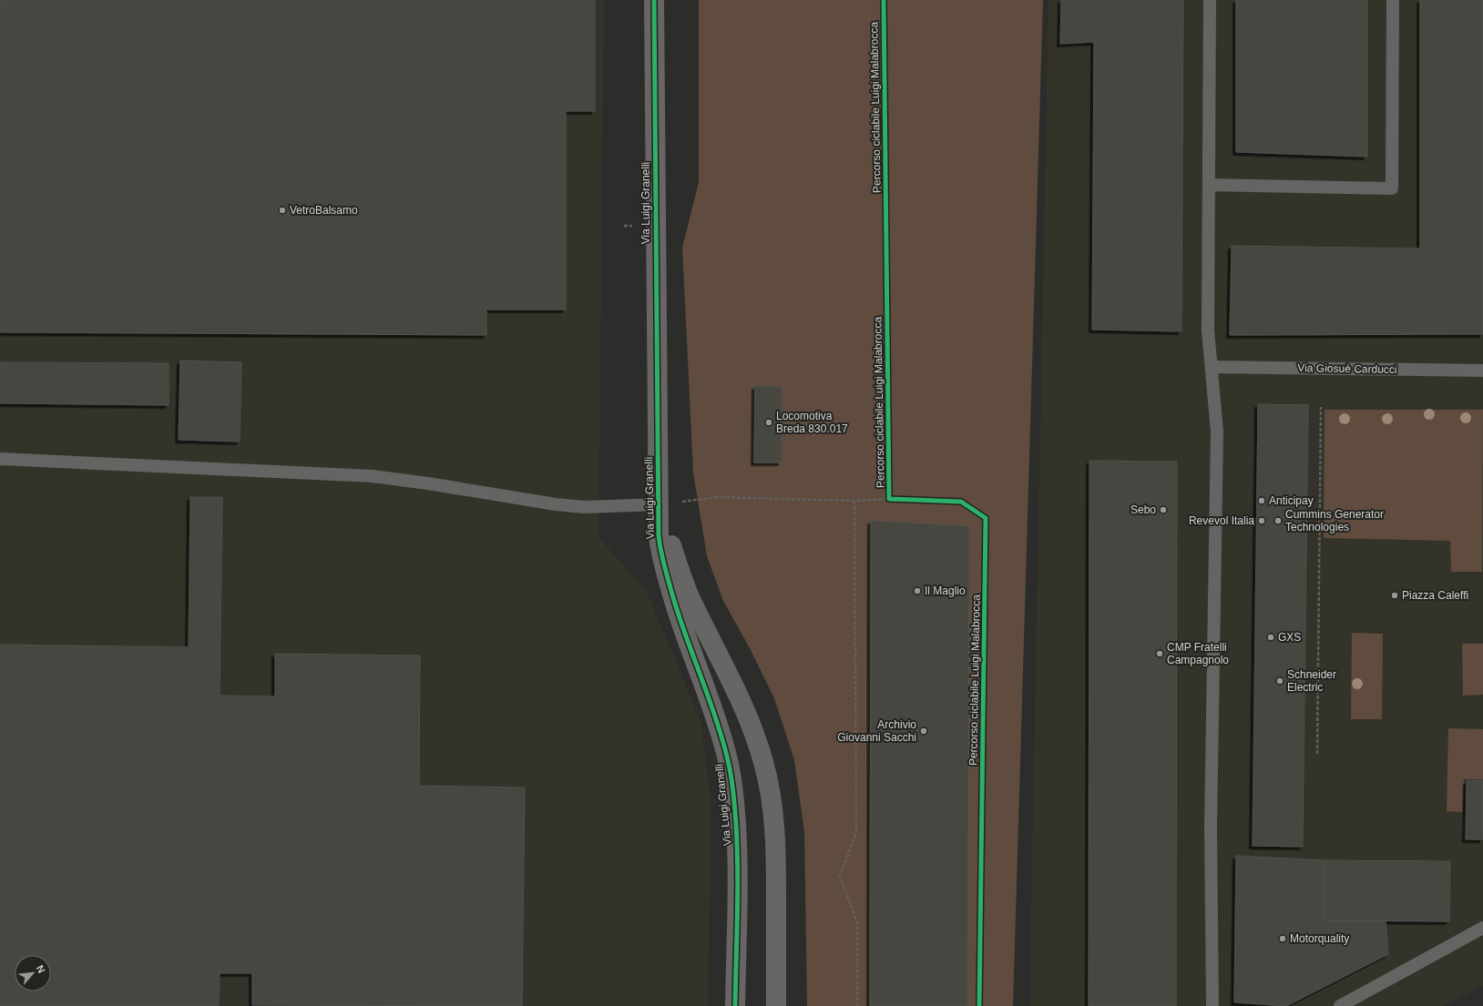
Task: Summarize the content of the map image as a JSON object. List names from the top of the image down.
{
  "streets": {
    "street": ["Via Luigi Granelli"],
    "lane": ["Via Giosuè Carducci"],
    "cycle path": ["Percorso ciclabile Luigi Malabrocca"]
  },
  "places": [
    "VetroBalsamo",
    "Locomotiva Breda 830.017",
    "Anticipay",
    "Sebo",
    "Revevol Italia",
    "Cummins Generator Technologies",
    "Il Maglio",
    "Piazza Caleffi",
    "GXS",
    "CMP Fratelli Campagnolo",
    "Schneider Electric",
    "Archivio Giovanni Sacchi",
    "Motorquality"
  ],
  "north": "top right"
}
